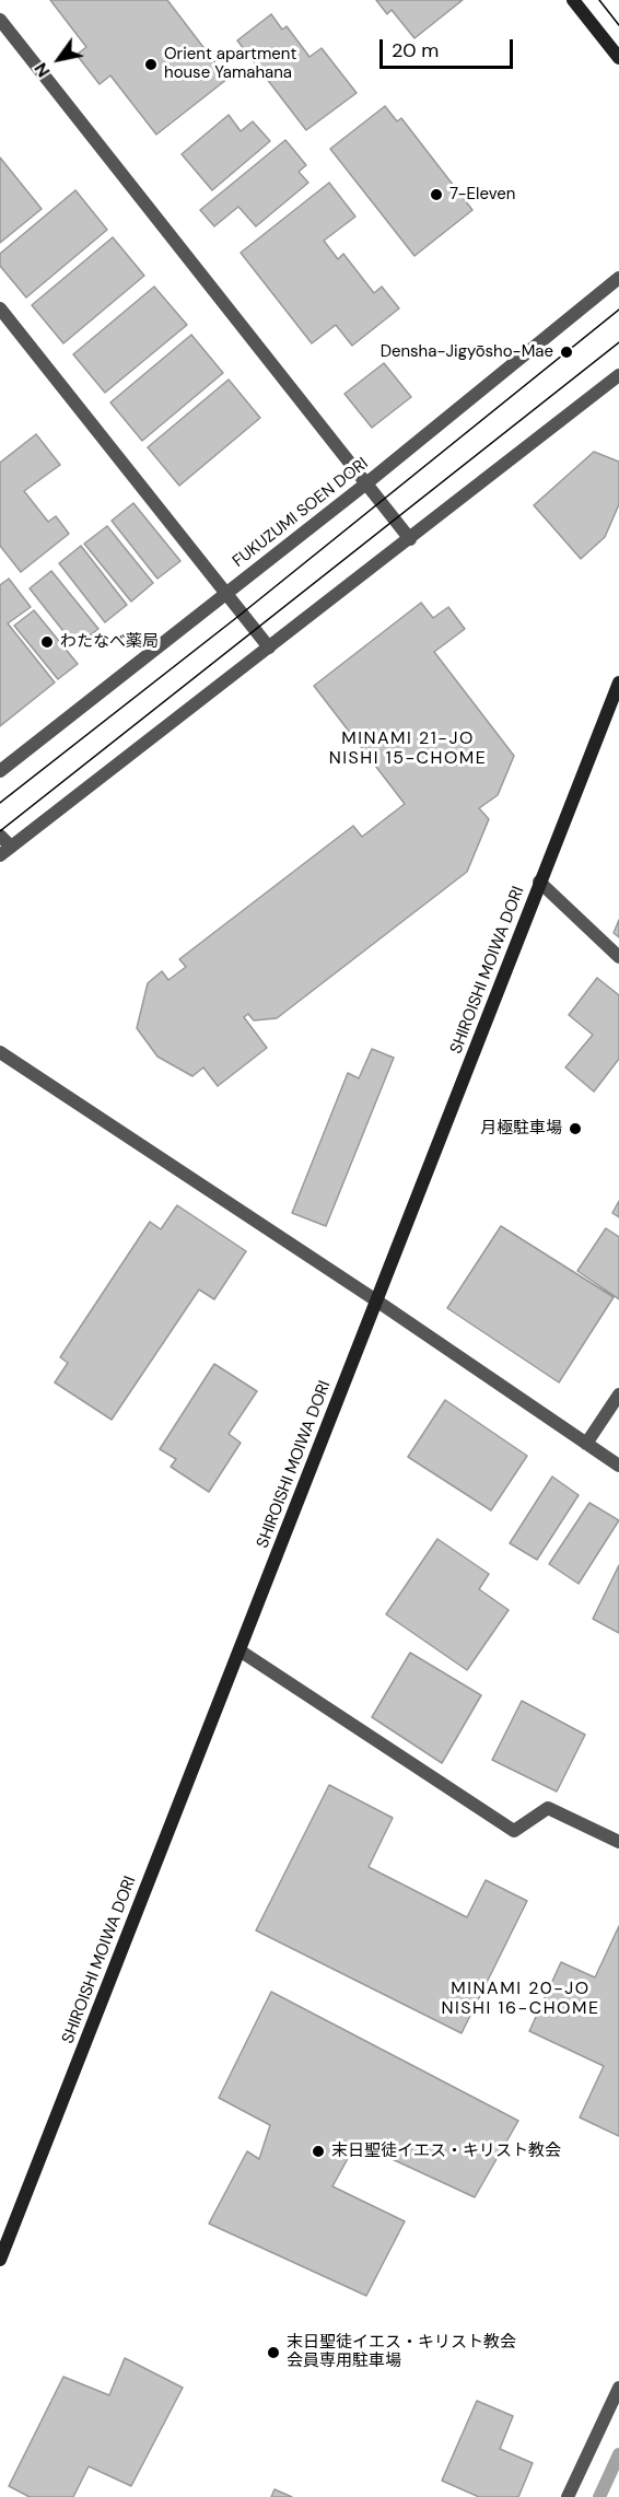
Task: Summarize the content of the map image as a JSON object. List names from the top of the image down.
{
  "streets": {
    "main road": ["SHIROISHI MOIWA DORI"],
    "street": ["FUKUZUMI SOEN DORI"]
  },
  "districts": ["MINAMI 21-JO NISHI 15-CHOME", "MINAMI 20-JO NISHI 16-CHOME"],
  "places": [
    "Orient apartment house Yamahana",
    "7-Eleven",
    "Densha-Jigyōsho-Mae",
    "わたなべ薬局",
    "月極駐車場",
    "末日聖徒イエス・キリスト教会",
    "末日聖徒イエス・キリスト教会 会員専用駐車場"
  ],
  "scale_bar": "20 m",
  "north": "bottom left"
}
